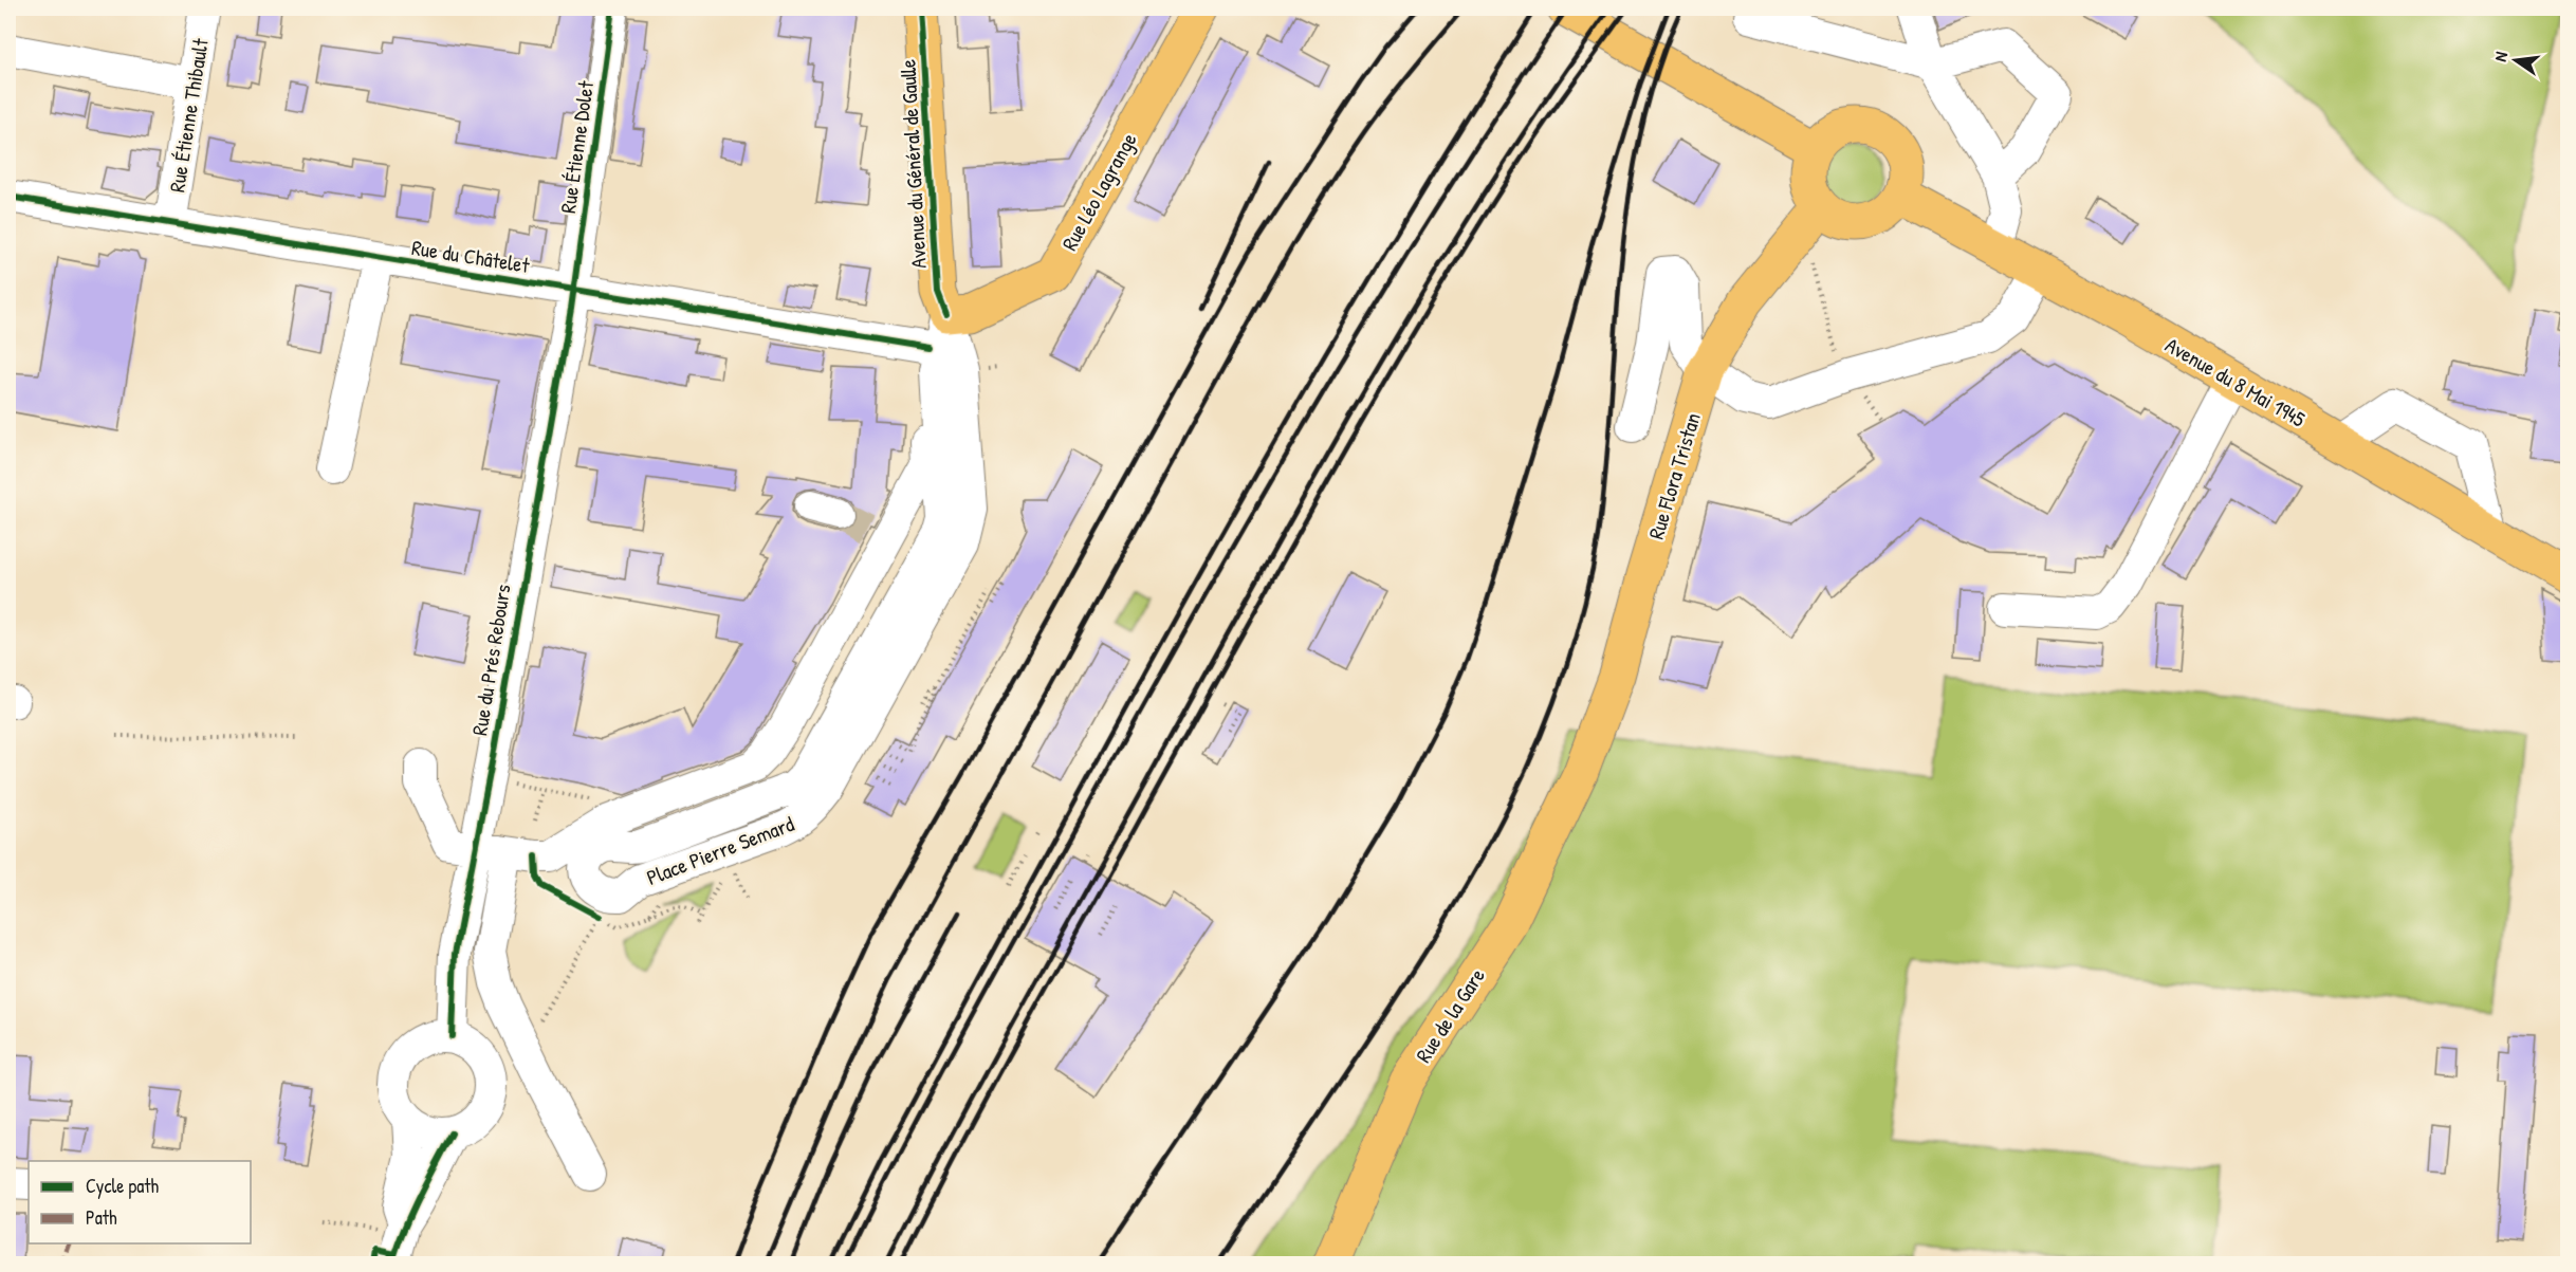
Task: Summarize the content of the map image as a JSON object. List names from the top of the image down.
{
  "streets": {
    "main road": [
      "Avenue du Général de Gaulle",
      "Rue Léo Lagrange",
      "Avenue du 8 Mai 1945",
      "Rue Flora Tristan",
      "Rue de la Gare"
    ],
    "street": [
      "Rue Étienne Thibault",
      "Rue Étienne Dolet",
      "Rue du Châtelet",
      "Rue du Prés Rebours",
      "Place Pierre Semard"
    ]
  },
  "crossings": [
    ["Rue Étienne Thibault", "Rue du Châtelet"],
    ["Rue Étienne Dolet", "Rue du Châtelet"],
    ["Rue Étienne Dolet", "Rue du Prés Rebours"],
    ["Avenue du Général de Gaulle", "Rue Léo Lagrange"],
    ["Avenue du Général de Gaulle", "Place Pierre Semard"],
    ["Rue Léo Lagrange", "Place Pierre Semard"],
    ["Rue du Châtelet", "Rue du Prés Rebours"],
    ["Avenue du 8 Mai 1945", "Rue Flora Tristan"],
    ["Rue Flora Tristan", "Rue de la Gare"]
  ],
  "legend": ["Cycle path", "Path"],
  "north": "left"
}
